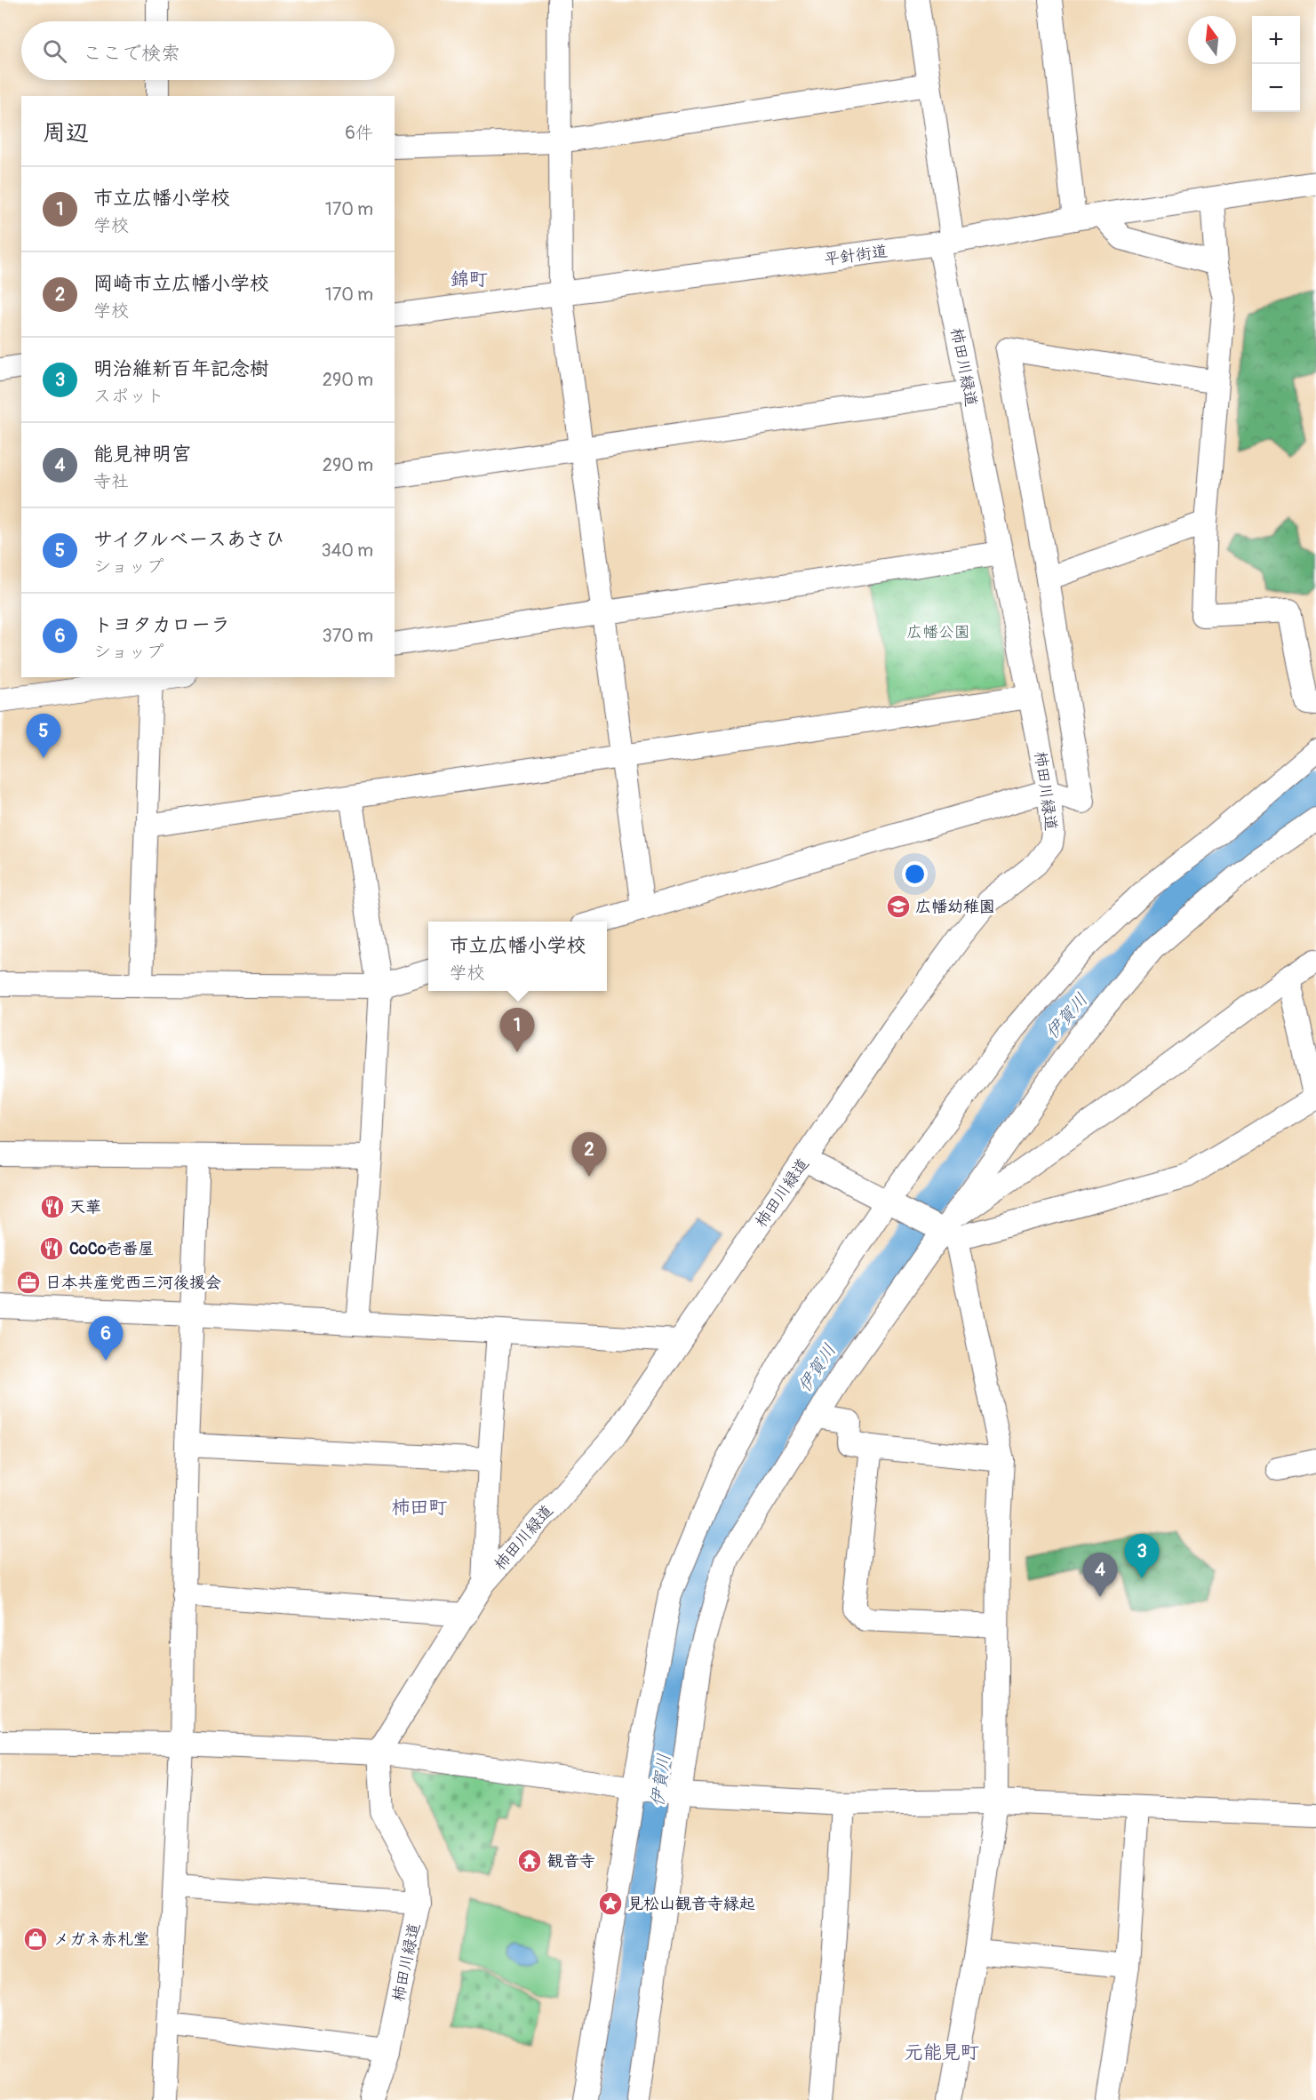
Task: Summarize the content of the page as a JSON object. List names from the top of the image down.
{
  "streets": {
    "street": ["平針街道", "柿田川緑道"]
  },
  "crossings": [
    ["平針街道", "柿田川緑道"]
  ],
  "districts": ["錦町", "柿田町", "元能見町"],
  "water": ["伊賀川"],
  "parks": ["広幡公園"],
  "places": {
    "school or university": ["広幡幼稚園"],
    "restaurant": ["天華", "CoCo壱番屋"],
    "office": ["日本共産党西三河後援会"],
    "temple": ["観音寺"],
    "place": ["見松山観音寺縁起"],
    "shop": ["メガネ赤札堂"]
  },
  "north": "top",
  "page": {
    "map_buttons": ["+", "−"],
    "search": "ここで検索",
    "heading": ["周辺", "6件"],
    "list": [
      {
        "mark": "1",
        "name": "市立広幡小学校",
        "note": "学校",
        "value": "170 m"
      },
      {
        "mark": "2",
        "name": "岡崎市立広幡小学校",
        "note": "学校",
        "value": "170 m"
      },
      {
        "mark": "3",
        "name": "明治維新百年記念樹",
        "note": "スポット",
        "value": "290 m"
      },
      {
        "mark": "4",
        "name": "能見神明宮",
        "note": "寺社",
        "value": "290 m"
      },
      {
        "mark": "5",
        "name": "サイクルベースあさひ",
        "note": "ショップ",
        "value": "340 m"
      },
      {
        "mark": "6",
        "name": "トヨタカローラ",
        "note": "ショップ",
        "value": "370 m"
      }
    ],
    "pins": [
      "5",
      "1",
      "2",
      "6",
      "3",
      "4"
    ],
    "popup": ["市立広幡小学校", "学校"]
  }
}
